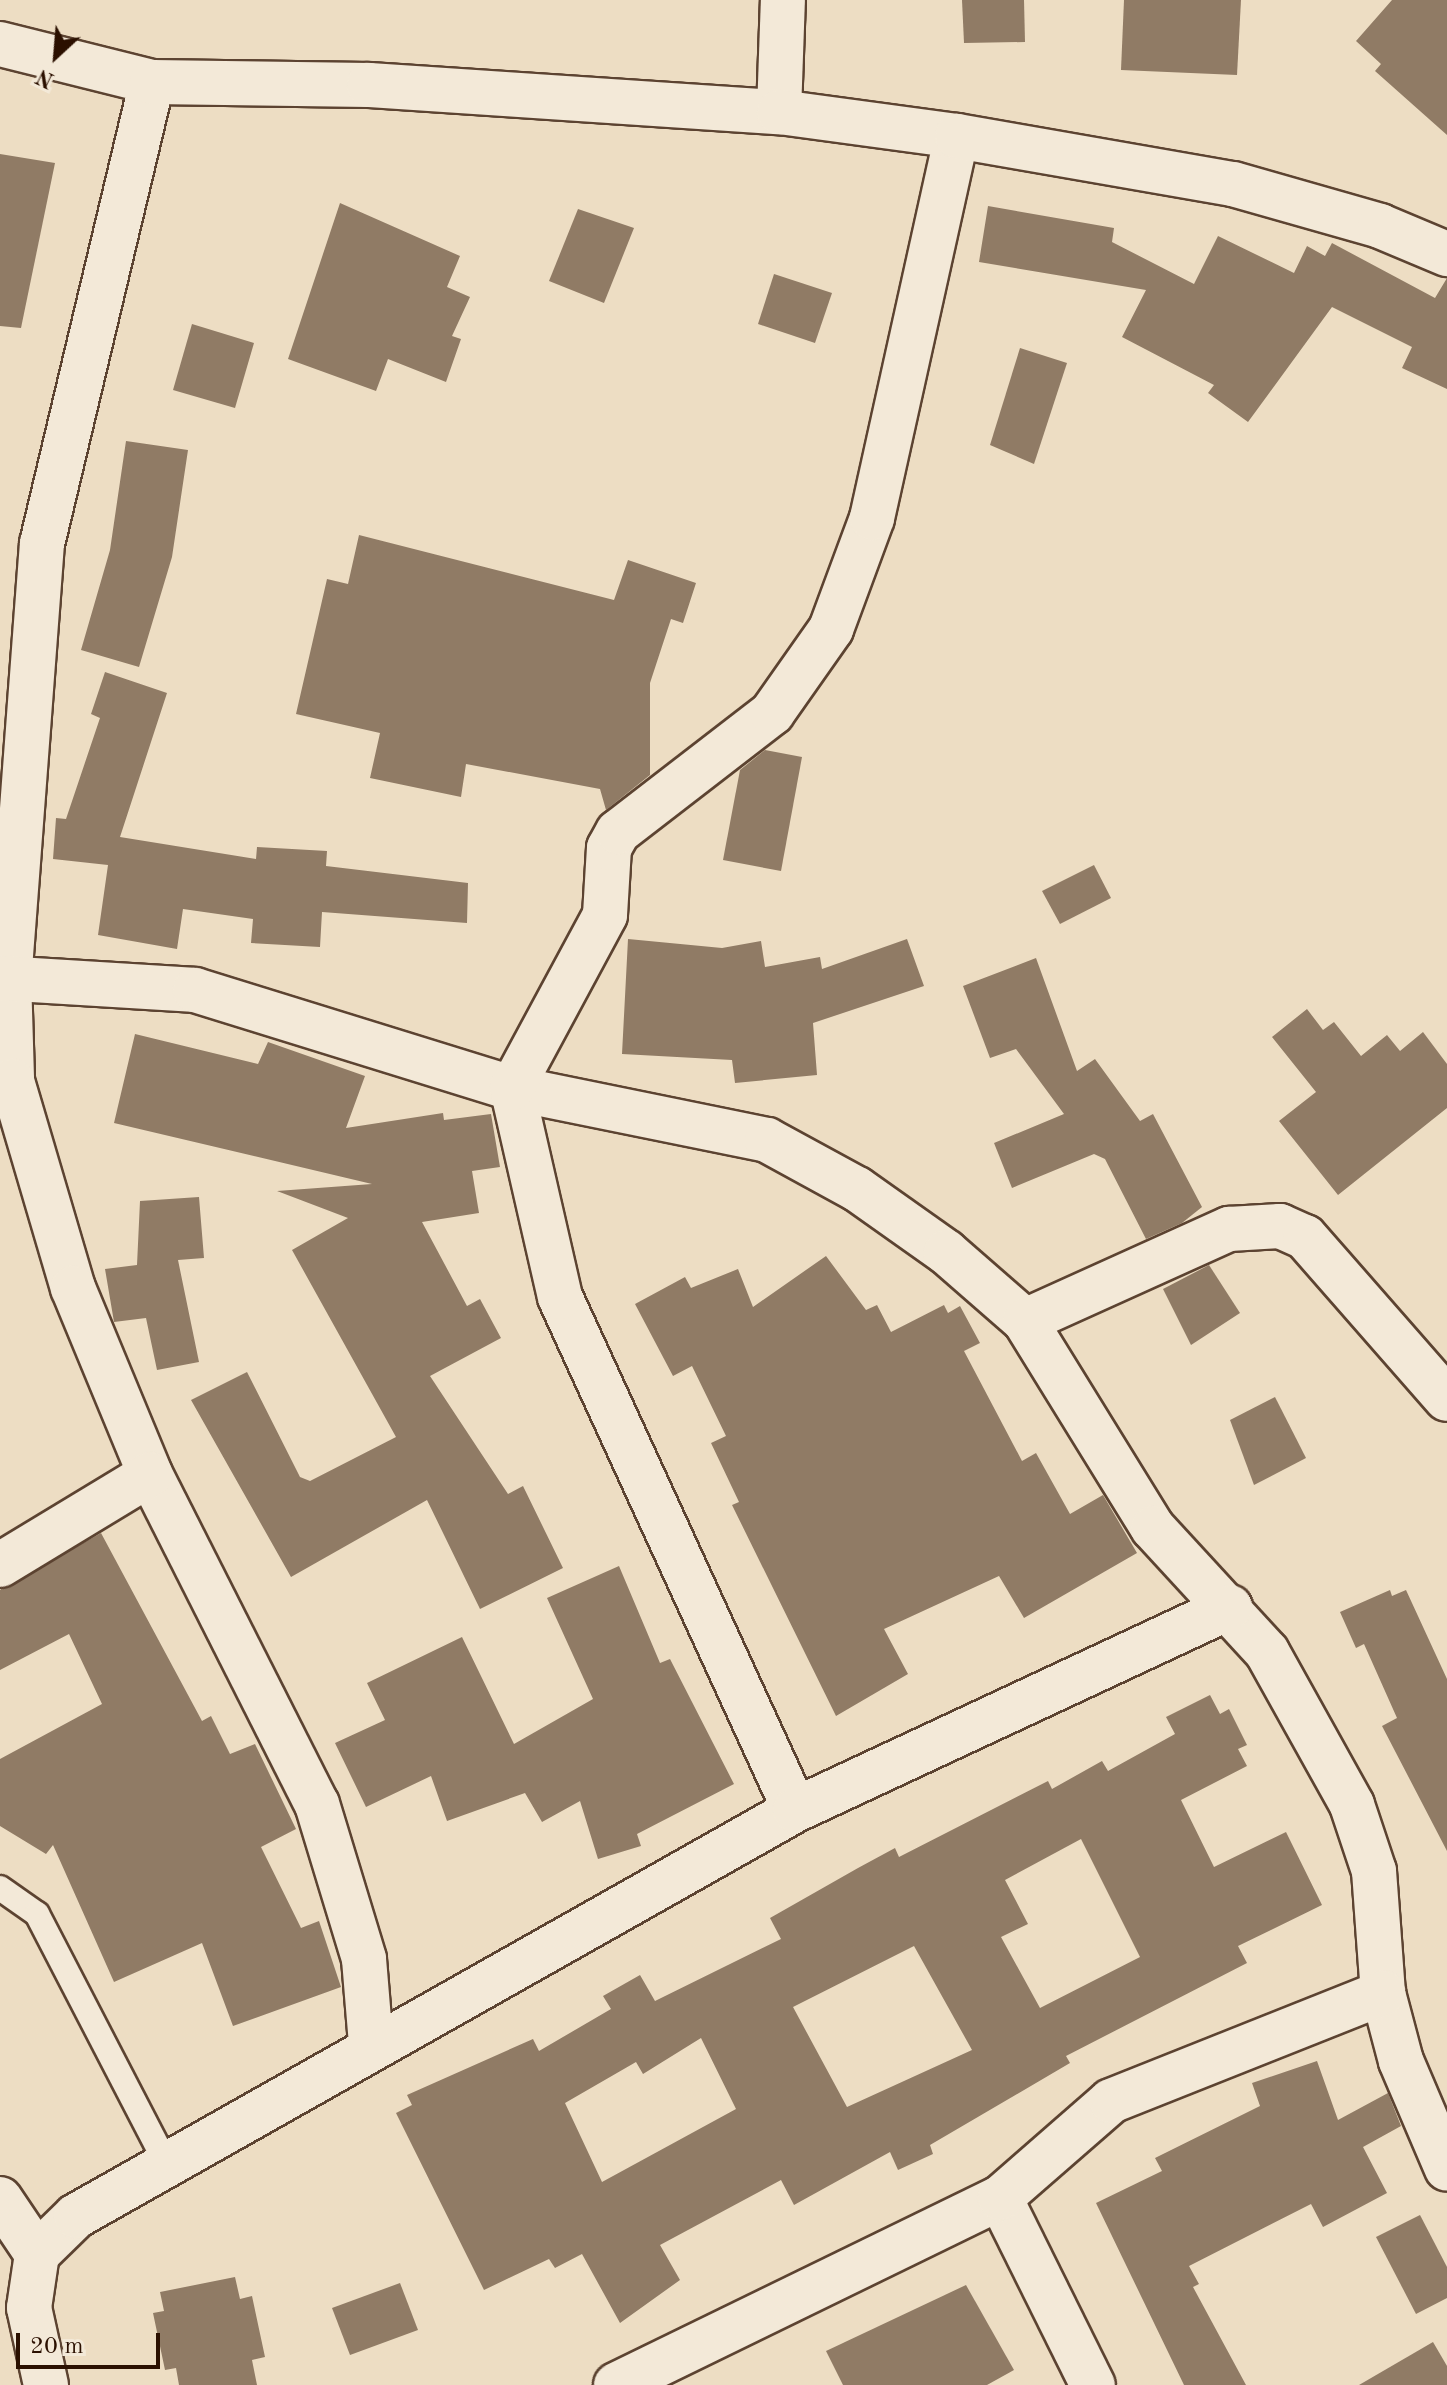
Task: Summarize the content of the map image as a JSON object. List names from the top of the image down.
{
  "scale_bar": "20 m",
  "north": "bottom left"
}
